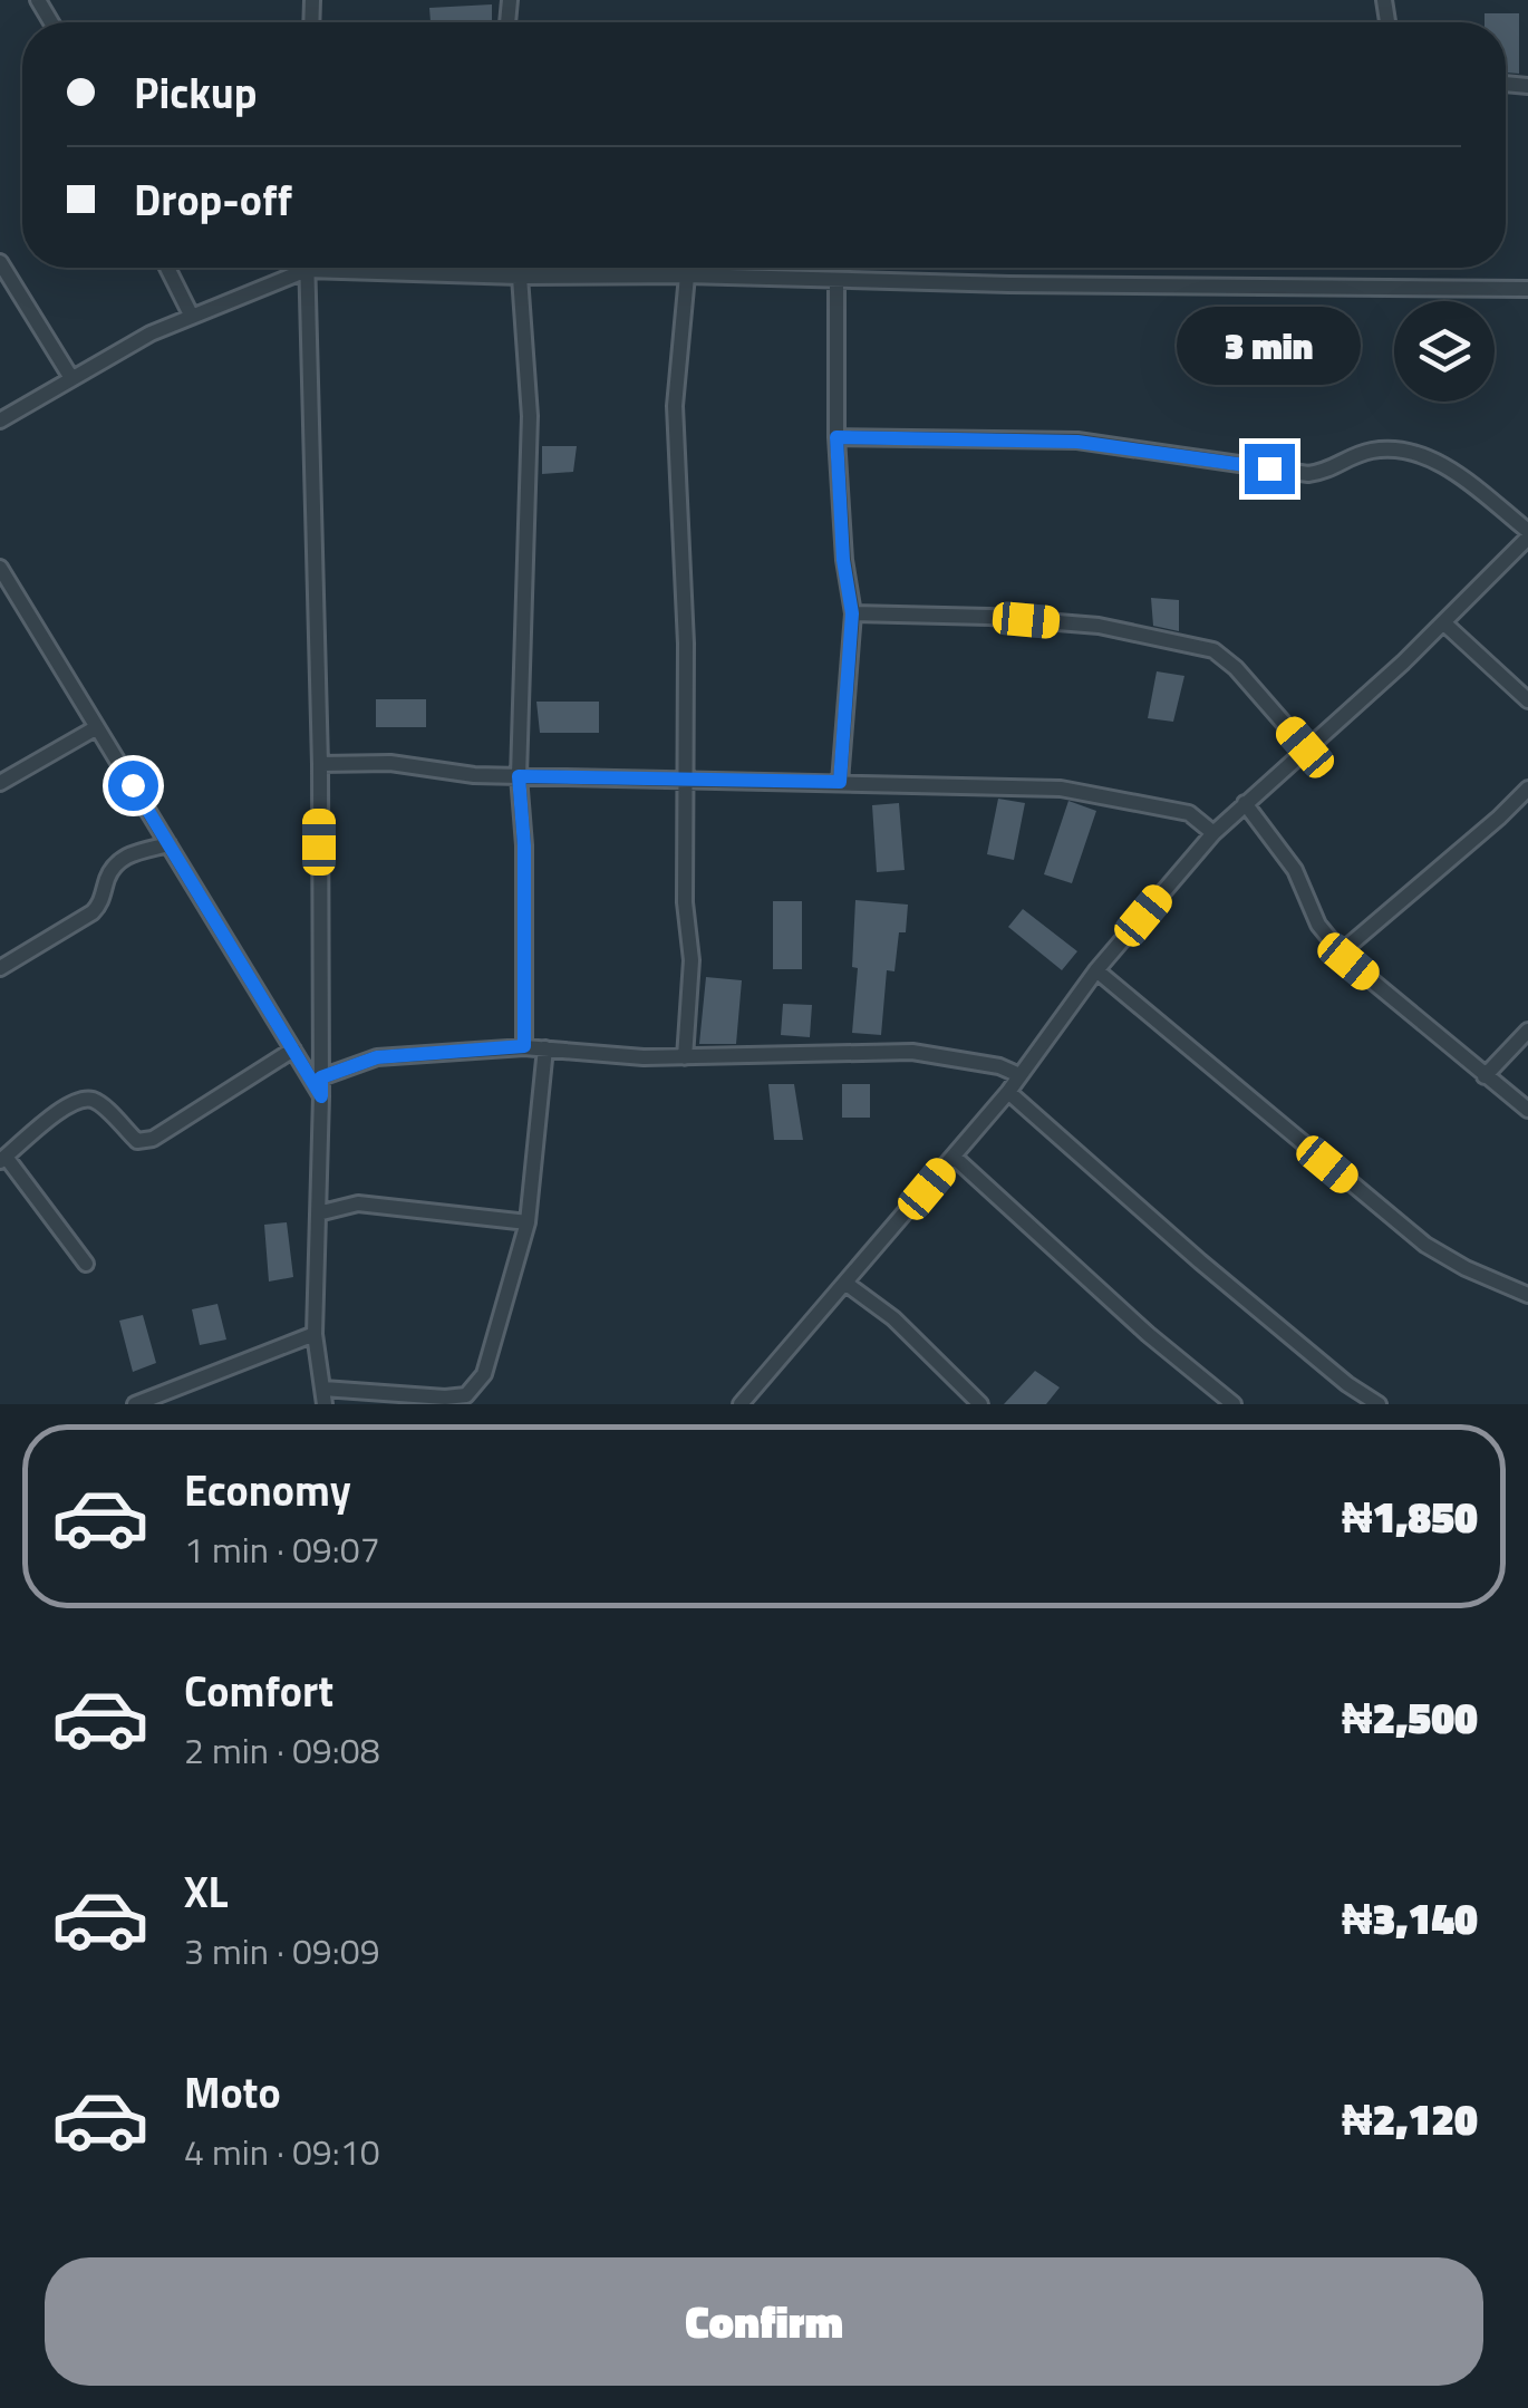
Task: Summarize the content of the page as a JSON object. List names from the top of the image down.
{
  "page": {
    "banner": ["Pickup", "Drop-off"],
    "bubble": "3 min",
    "list": [
      {
        "name": "Economy",
        "note": "1 min · 09:07",
        "value": "₦1,850"
      },
      {
        "name": "Comfort",
        "note": "2 min · 09:08",
        "value": "₦2,500"
      },
      {
        "name": "XL",
        "note": "3 min · 09:09",
        "value": "₦3,140"
      },
      {
        "name": "Moto",
        "note": "4 min · 09:10",
        "value": "₦2,120"
      }
    ],
    "buttons": "Confirm"
  }
}
